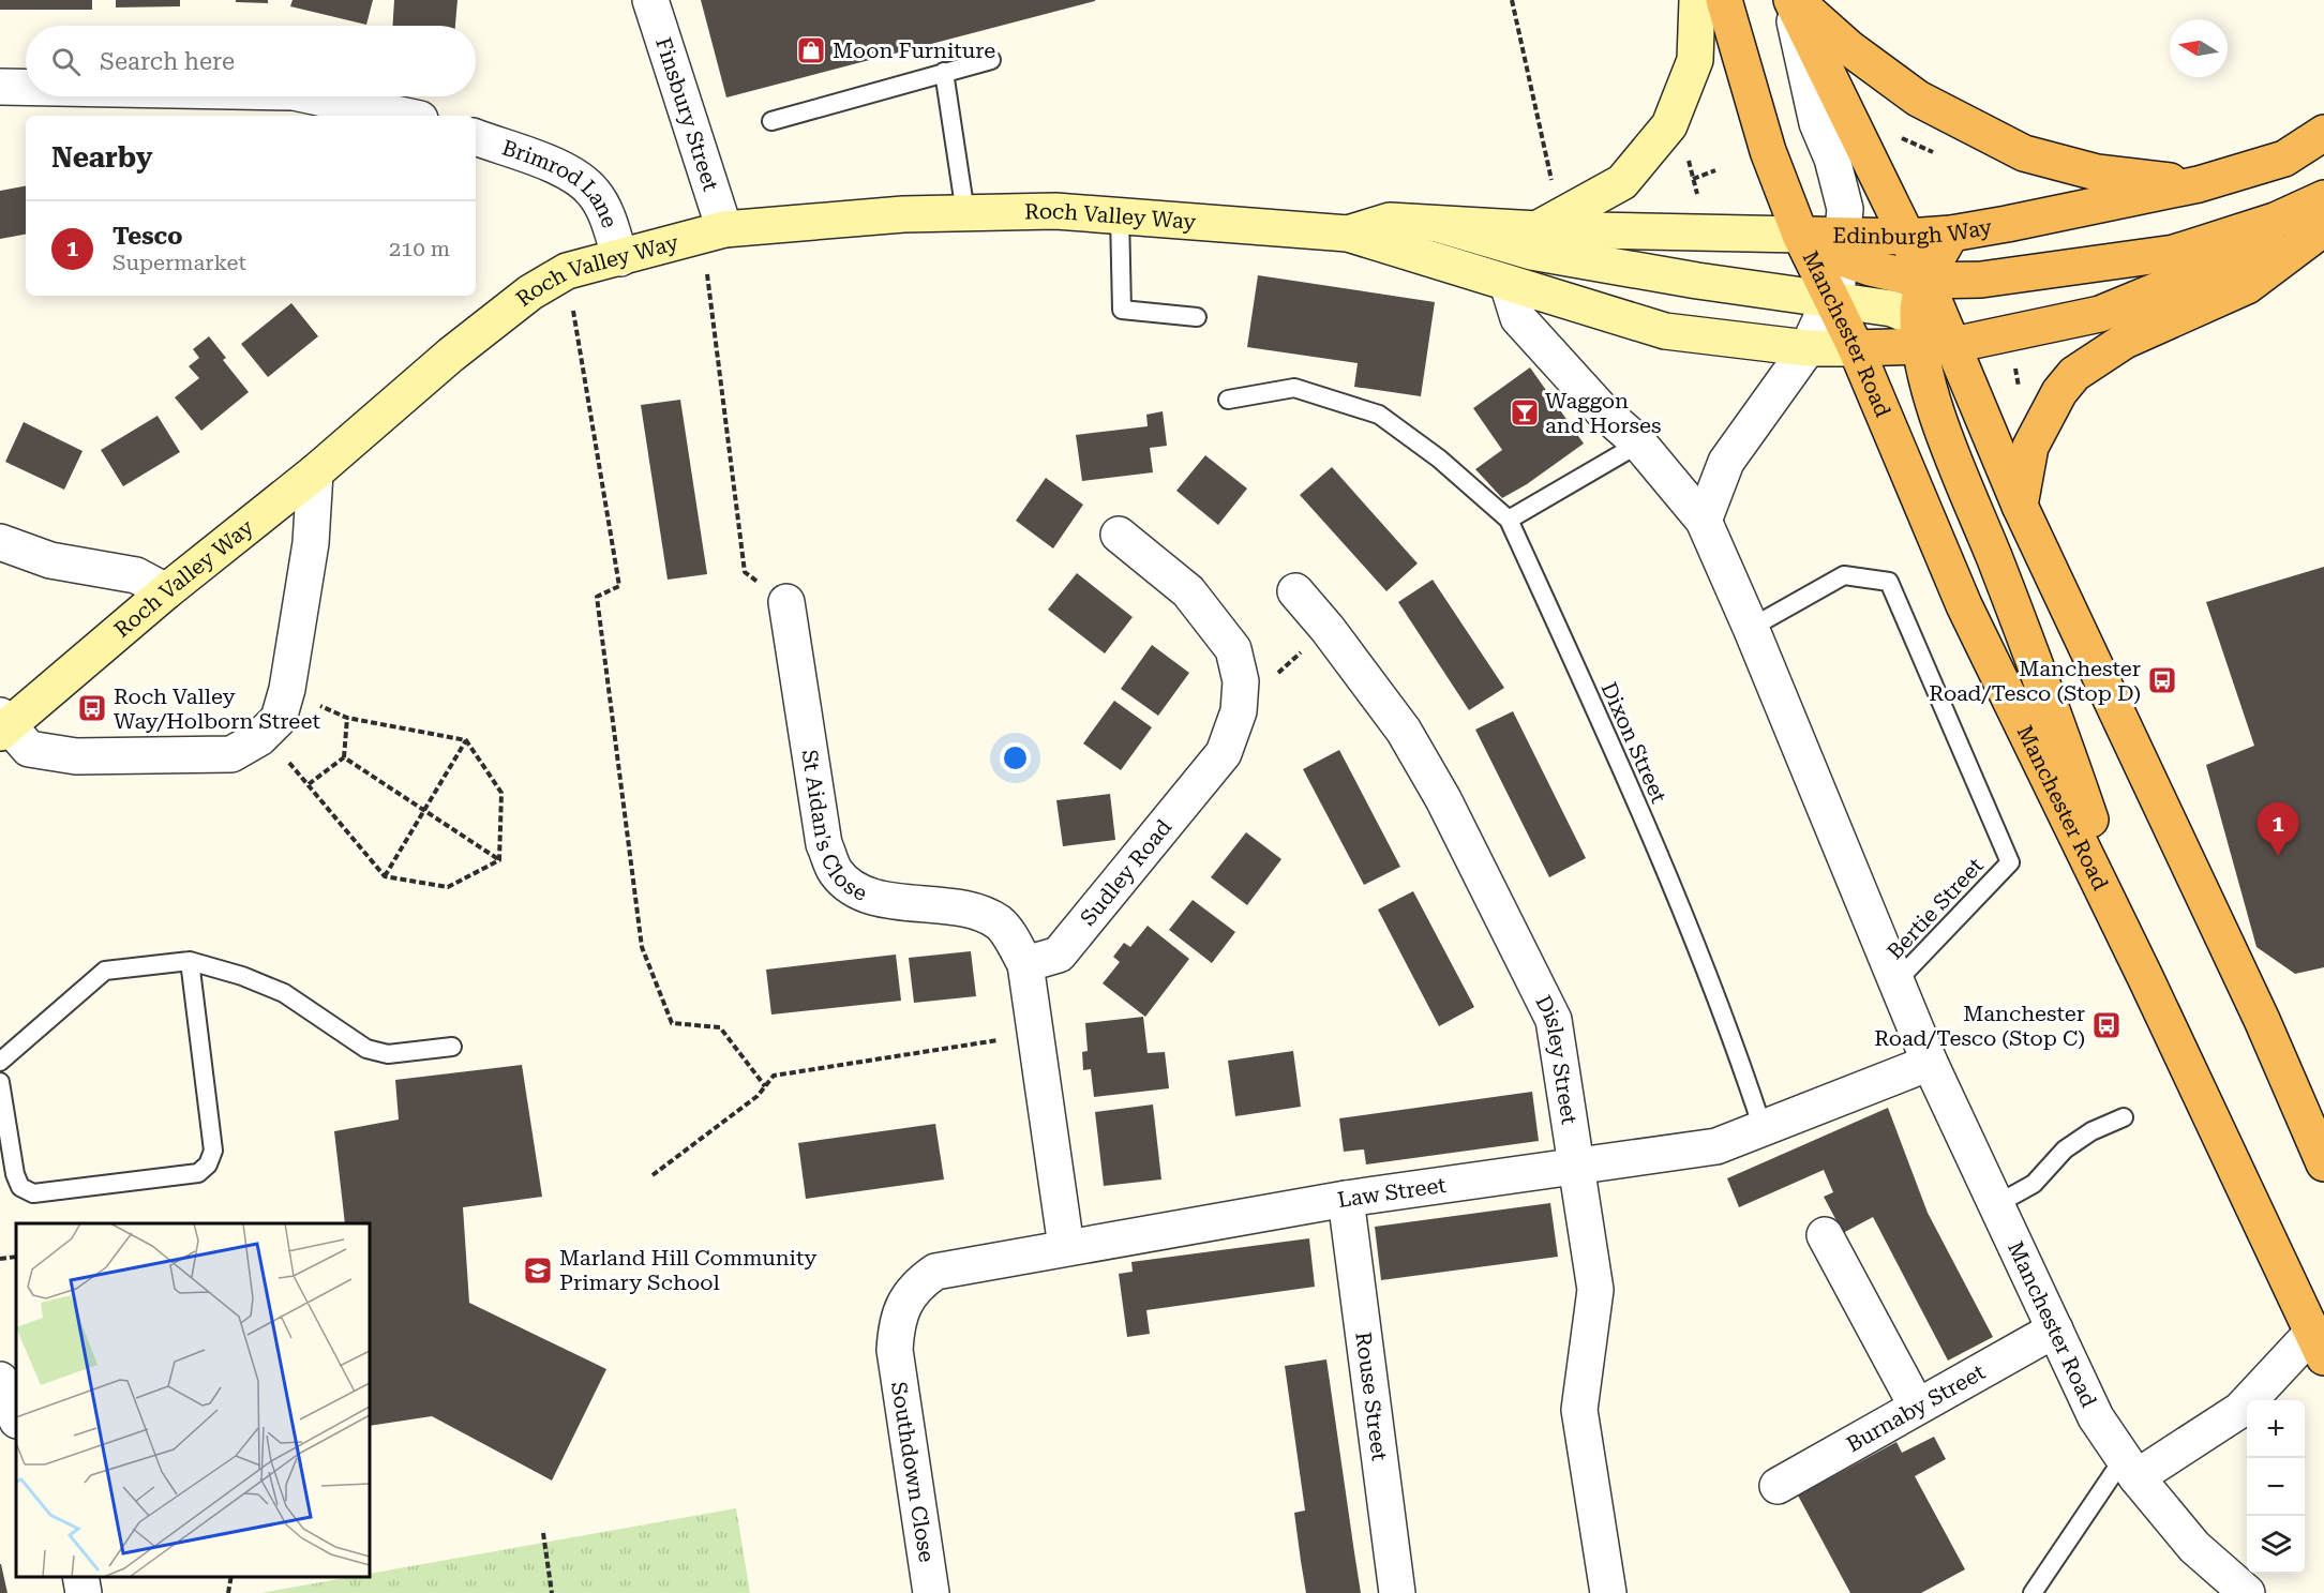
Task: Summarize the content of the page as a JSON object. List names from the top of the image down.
{
  "streets": {
    "highway": ["Edinburgh Way", "Manchester Road"],
    "main road": ["Roch Valley Way"],
    "street": [
      "Finsbury Street",
      "Brimrod Lane",
      "St Aidan's Close",
      "Sudley Road",
      "Disley Street",
      "Law Street",
      "Rouse Street",
      "Burnaby Street",
      "Southdown Close"
    ],
    "lane": ["Dixon Street", "Bertie Street"]
  },
  "crossings": [
    ["Finsbury Street", "Roch Valley Way"],
    ["Brimrod Lane", "Roch Valley Way"],
    ["Edinburgh Way", "Manchester Road"],
    ["Manchester Road", "Bertie Street"],
    ["Manchester Road", "Law Street"],
    ["Manchester Road", "Burnaby Street"],
    ["Dixon Street", "Law Street"],
    ["St Aidan's Close", "Sudley Road"],
    ["Disley Street", "Law Street"],
    ["Law Street", "Rouse Street"],
    ["Law Street", "Southdown Close"]
  ],
  "places": {
    "shop": ["Moon Furniture"],
    "bar": ["Waggon and Horses"],
    "bus stop": ["Manchester Road/Tesco (Stop D)", "Roch Valley Way/Holborn Street", "Manchester Road/Tesco (Stop C)"],
    "school or university": ["Marland Hill Community Primary School"]
  },
  "north": "left",
  "page": {
    "search": "Search here",
    "heading": "Nearby",
    "list": [
      {
        "mark": "1",
        "name": "Tesco",
        "note": "Supermarket",
        "value": "210 m"
      }
    ],
    "pins": "1",
    "map_buttons": ["+", "−"]
  }
}
